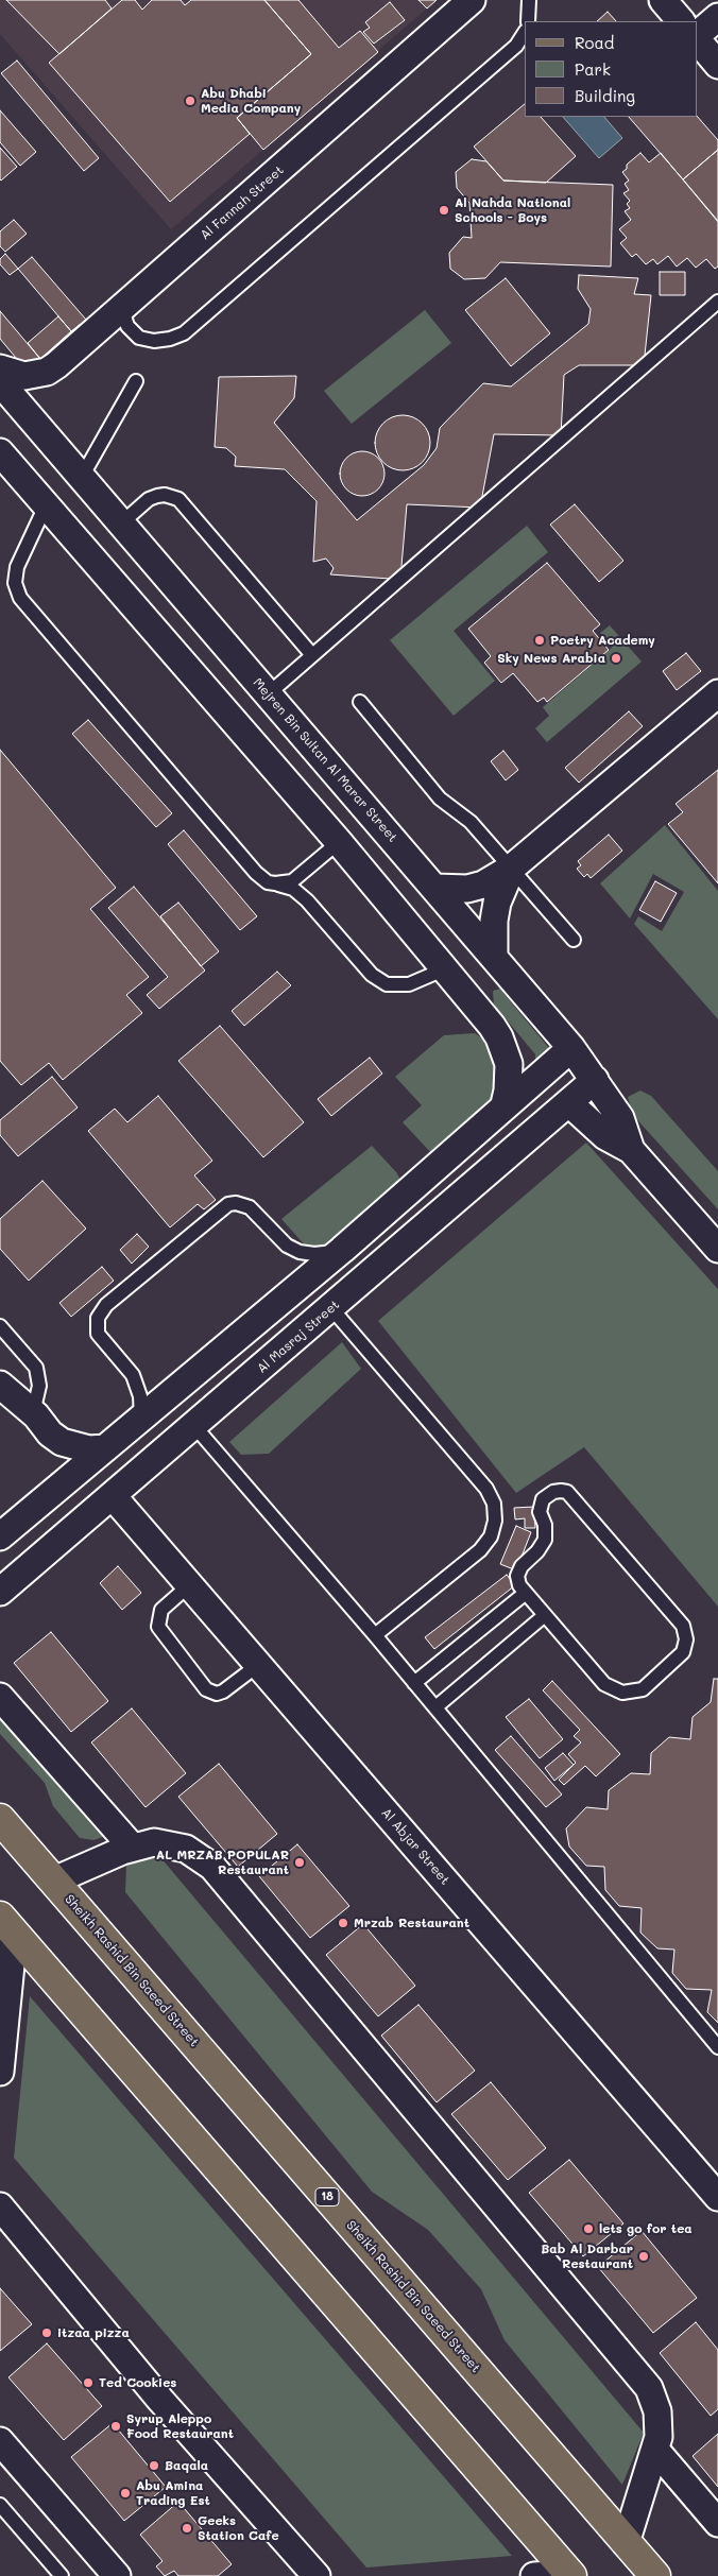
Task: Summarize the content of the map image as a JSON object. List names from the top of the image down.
{
  "streets": {
    "main road": ["Sheikh Rashid Bin Saeed Street", "18"],
    "street": [
      "Al Fannah Street",
      "Mejren Bin Sultan Al Marar Street",
      "Al Masraj Street",
      "Al Abjar Street"
    ]
  },
  "crossings": [
    ["Mejren Bin Sultan Al Marar Street", "Al Masraj Street"],
    ["Al Masraj Street", "Al Abjar Street"]
  ],
  "places": [
    "Abu Dhabi Media Company",
    "Al Nahda National Schools - Boys",
    "Poetry Academy",
    "Sky News Arabia",
    "AL MRZAB POPULAR Restaurant",
    "Mrzab Restaurant",
    "lets go for tea",
    "Bab Al Darbar Restaurant",
    "itzaa pizza",
    "Ted Cookies",
    "Syrup Aleppo Food Restaurant",
    "Baqala",
    "Abu Amina Trading Est",
    "Geeks Station Cafe"
  ],
  "legend": ["Road", "Park", "Building"]
}
